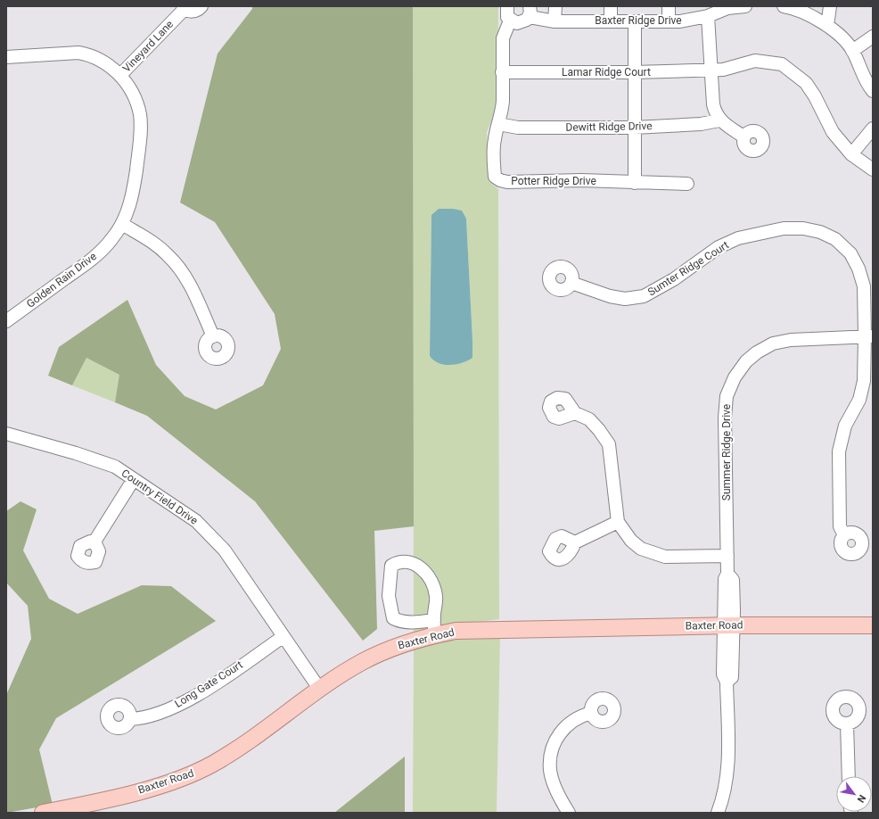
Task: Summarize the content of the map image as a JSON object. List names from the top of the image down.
{
  "streets": {
    "main road": ["Baxter Road"],
    "street": [
      "Baxter Ridge Drive",
      "Vineyard Lane",
      "Lamar Ridge Court",
      "Dewitt Ridge Drive",
      "Potter Ridge Drive",
      "Sumter Ridge Court",
      "Golden Rain Drive",
      "Summer Ridge Drive",
      "Country Field Drive",
      "Long Gate Court"
    ]
  },
  "crossings": [
    ["Baxter Ridge Drive", "Potter Ridge Drive"],
    ["Vineyard Lane", "Golden Rain Drive"],
    ["Lamar Ridge Court", "Potter Ridge Drive"],
    ["Dewitt Ridge Drive", "Potter Ridge Drive"],
    ["Sumter Ridge Court", "Summer Ridge Drive"],
    ["Summer Ridge Drive", "Baxter Road"],
    ["Country Field Drive", "Baxter Road"],
    ["Country Field Drive", "Long Gate Court"]
  ],
  "north": "bottom right"
}
